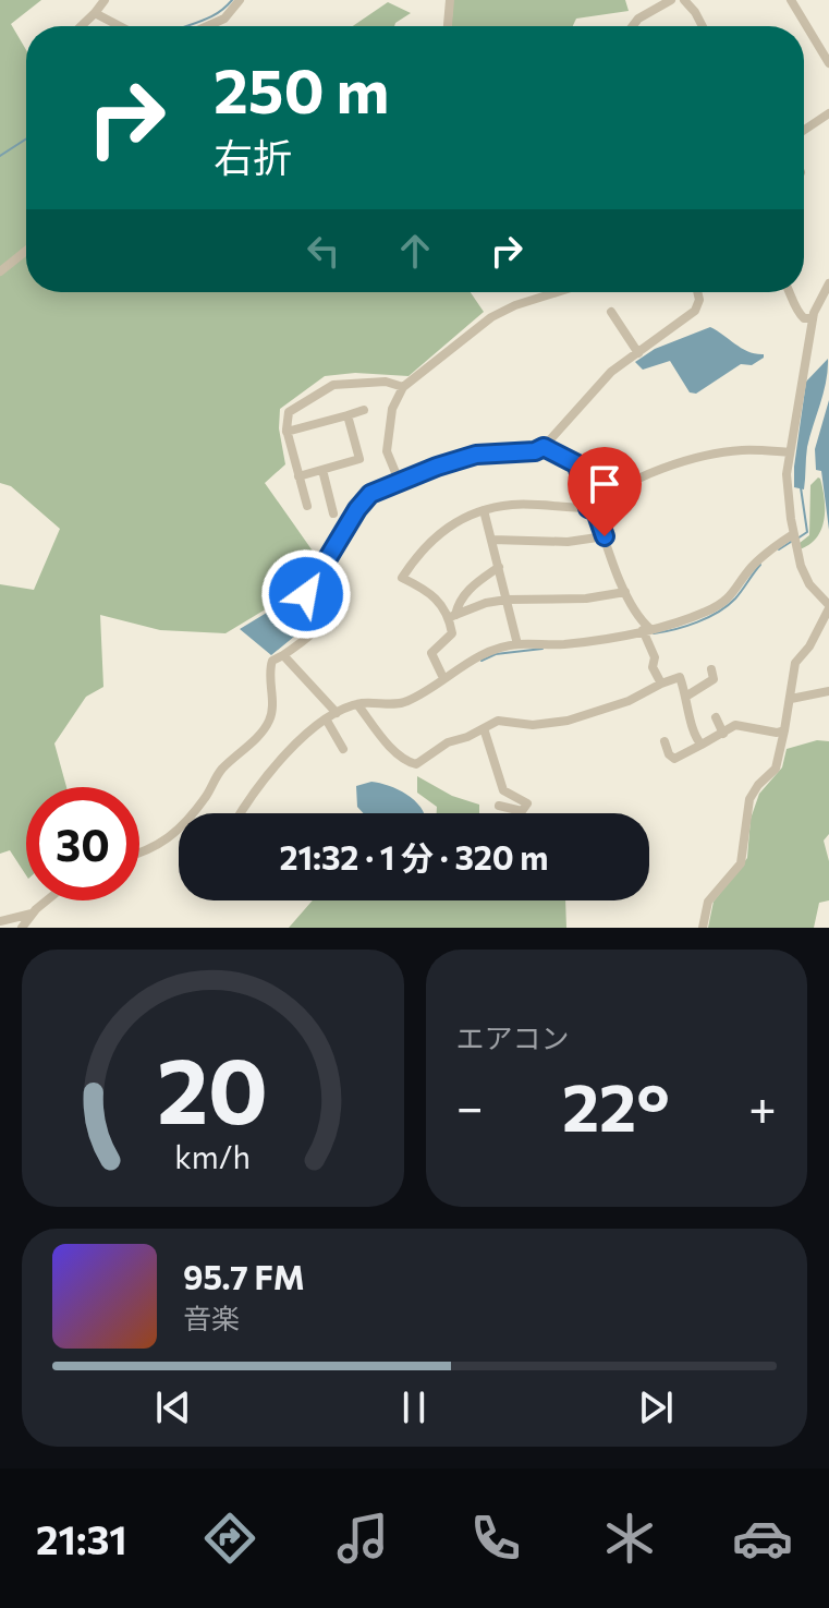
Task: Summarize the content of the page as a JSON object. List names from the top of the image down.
{
  "page": {
    "turn": ["250 m", "右折"],
    "limit": "30",
    "trip": "21:32 · 1 分 · 320 m",
    "tile": "エアコン",
    "heat": ["−", "22°", "+"],
    "song": ["95.7 FM", "音楽"],
    "tabs": "21:31",
    "gauge": ["20", "km/h"]
  }
}
